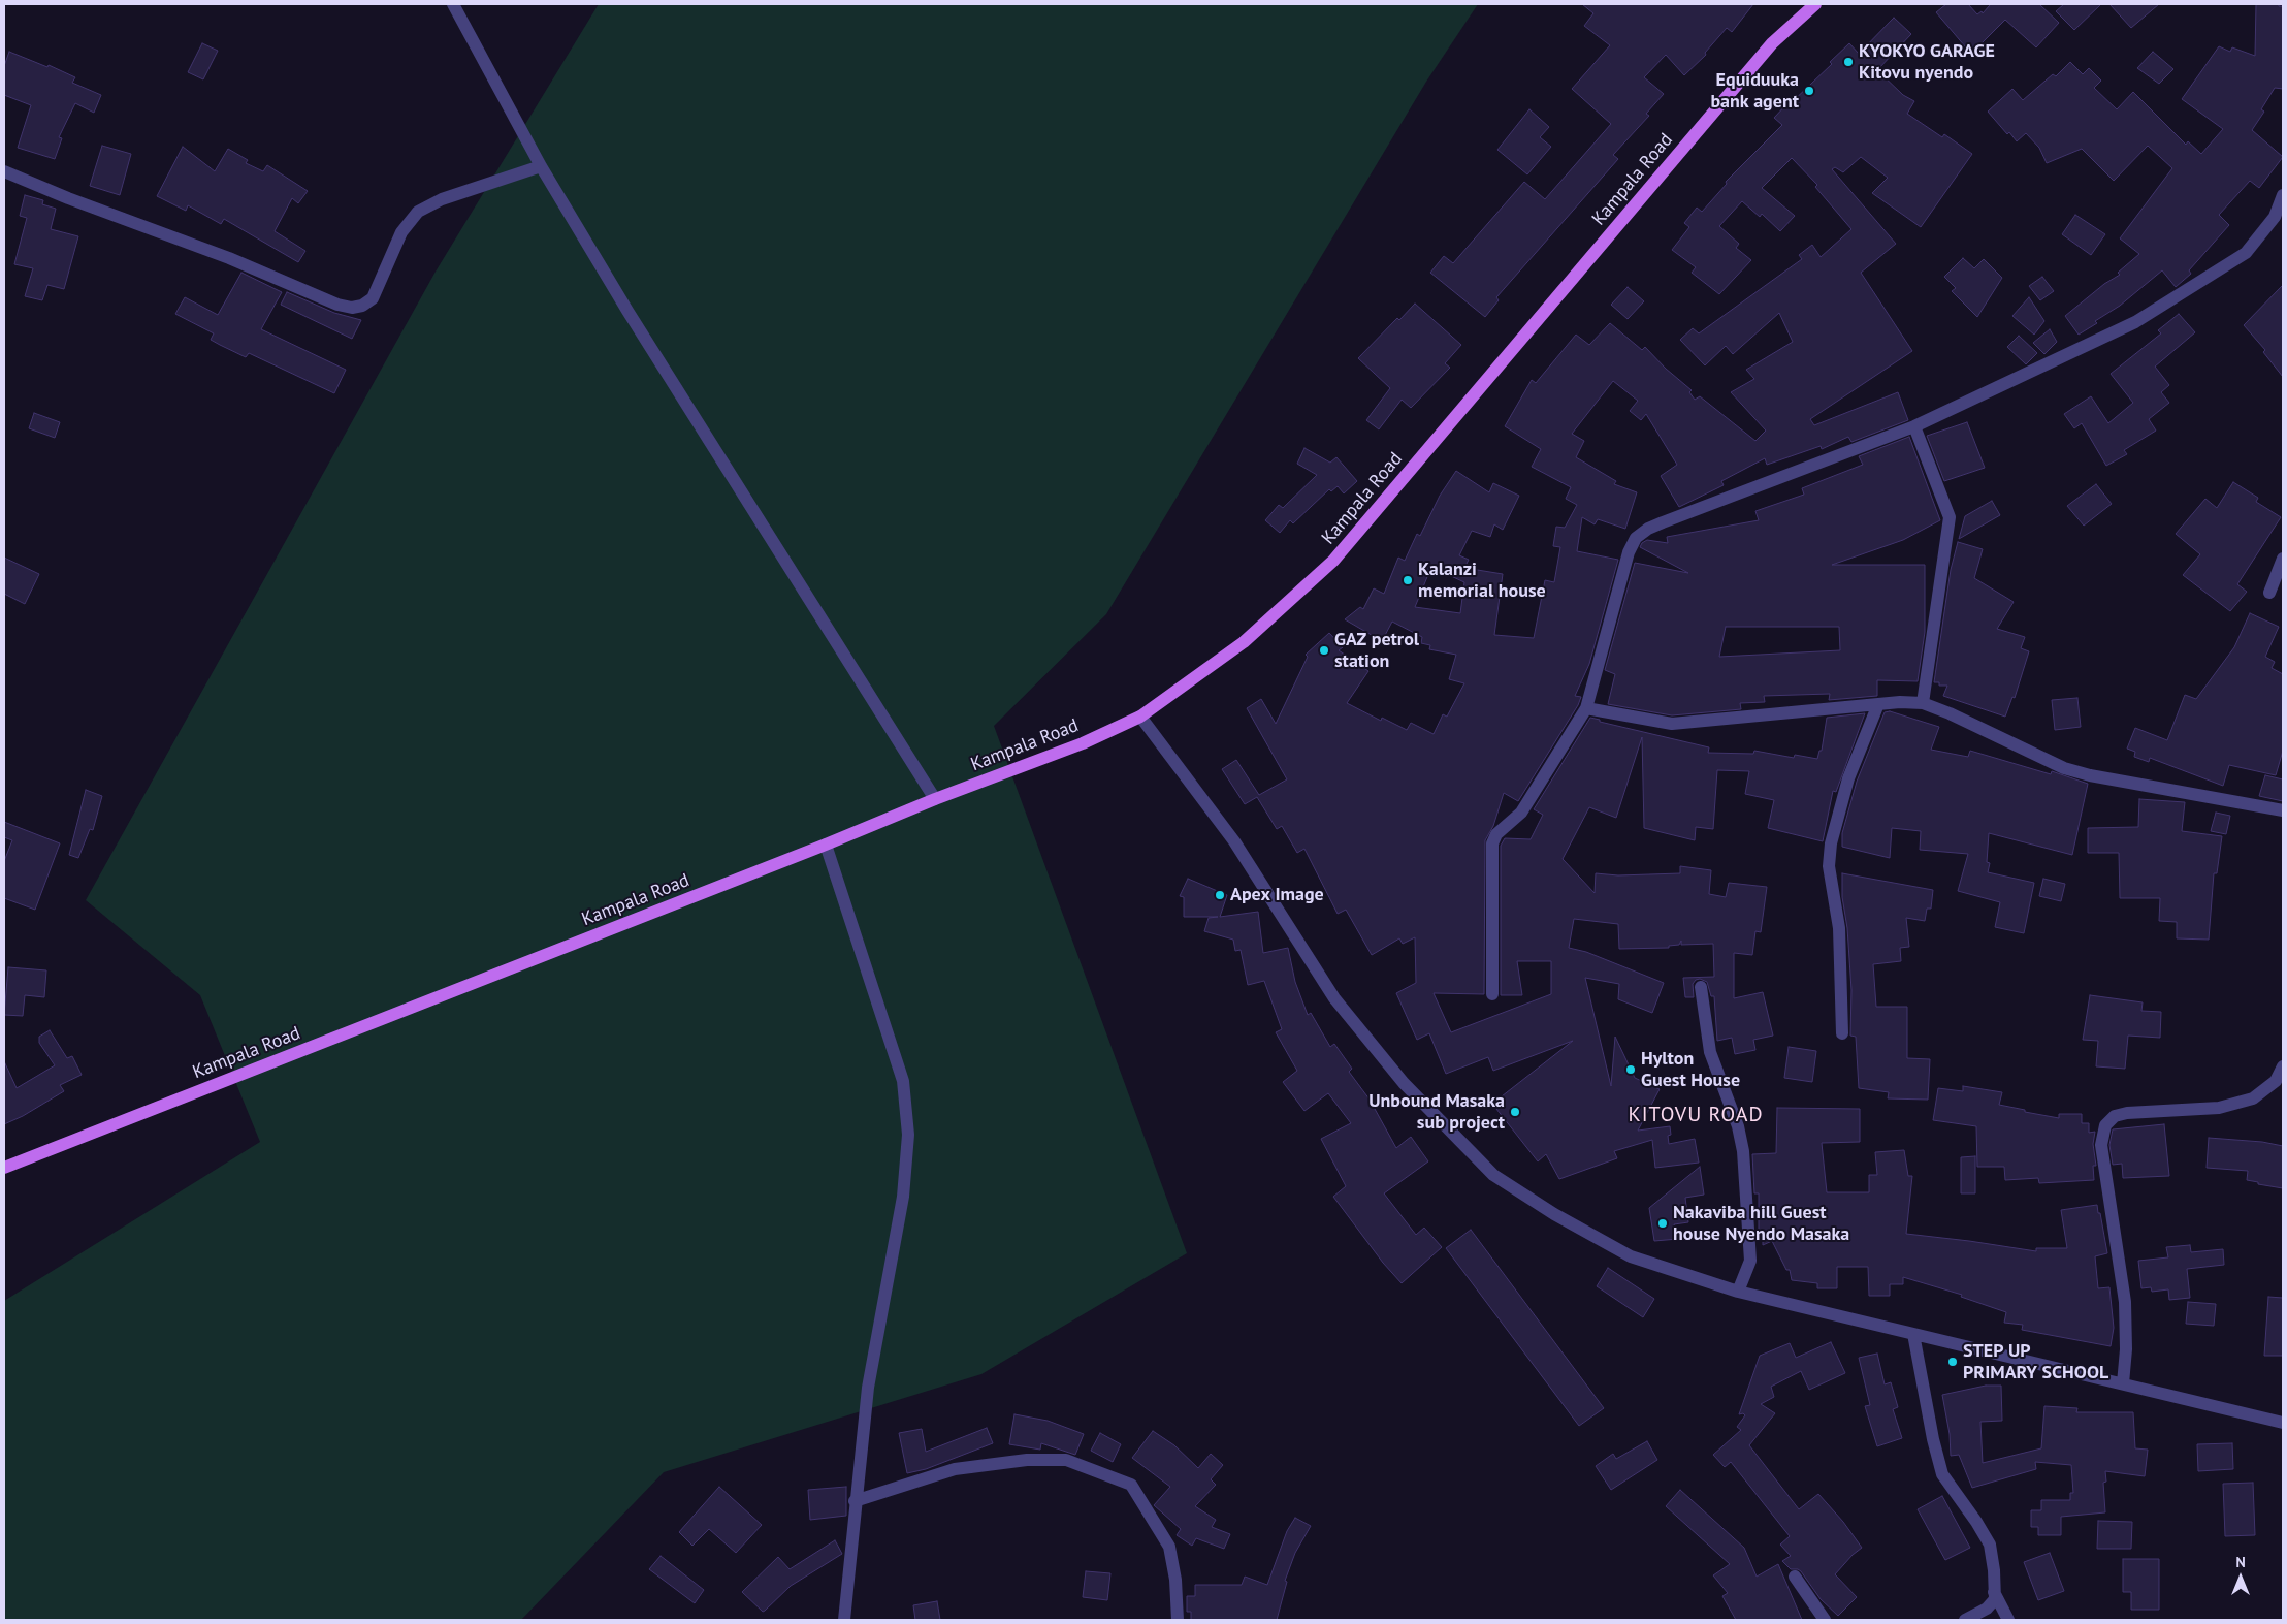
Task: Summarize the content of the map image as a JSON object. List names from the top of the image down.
{
  "streets": {
    "main road": ["Kampala Road"]
  },
  "districts": ["KITOVU ROAD"],
  "places": [
    "KYOKYO GARAGE Kitovu nyendo",
    "Equiduuka bank agent",
    "Kalanzi memorial house",
    "GAZ petrol station",
    "Apex Image",
    "Hylton Guest House",
    "Unbound Masaka sub project",
    "Nakaviba hill Guest house Nyendo Masaka",
    "STEP UP PRIMARY SCHOOL"
  ],
  "north": "top"
}
